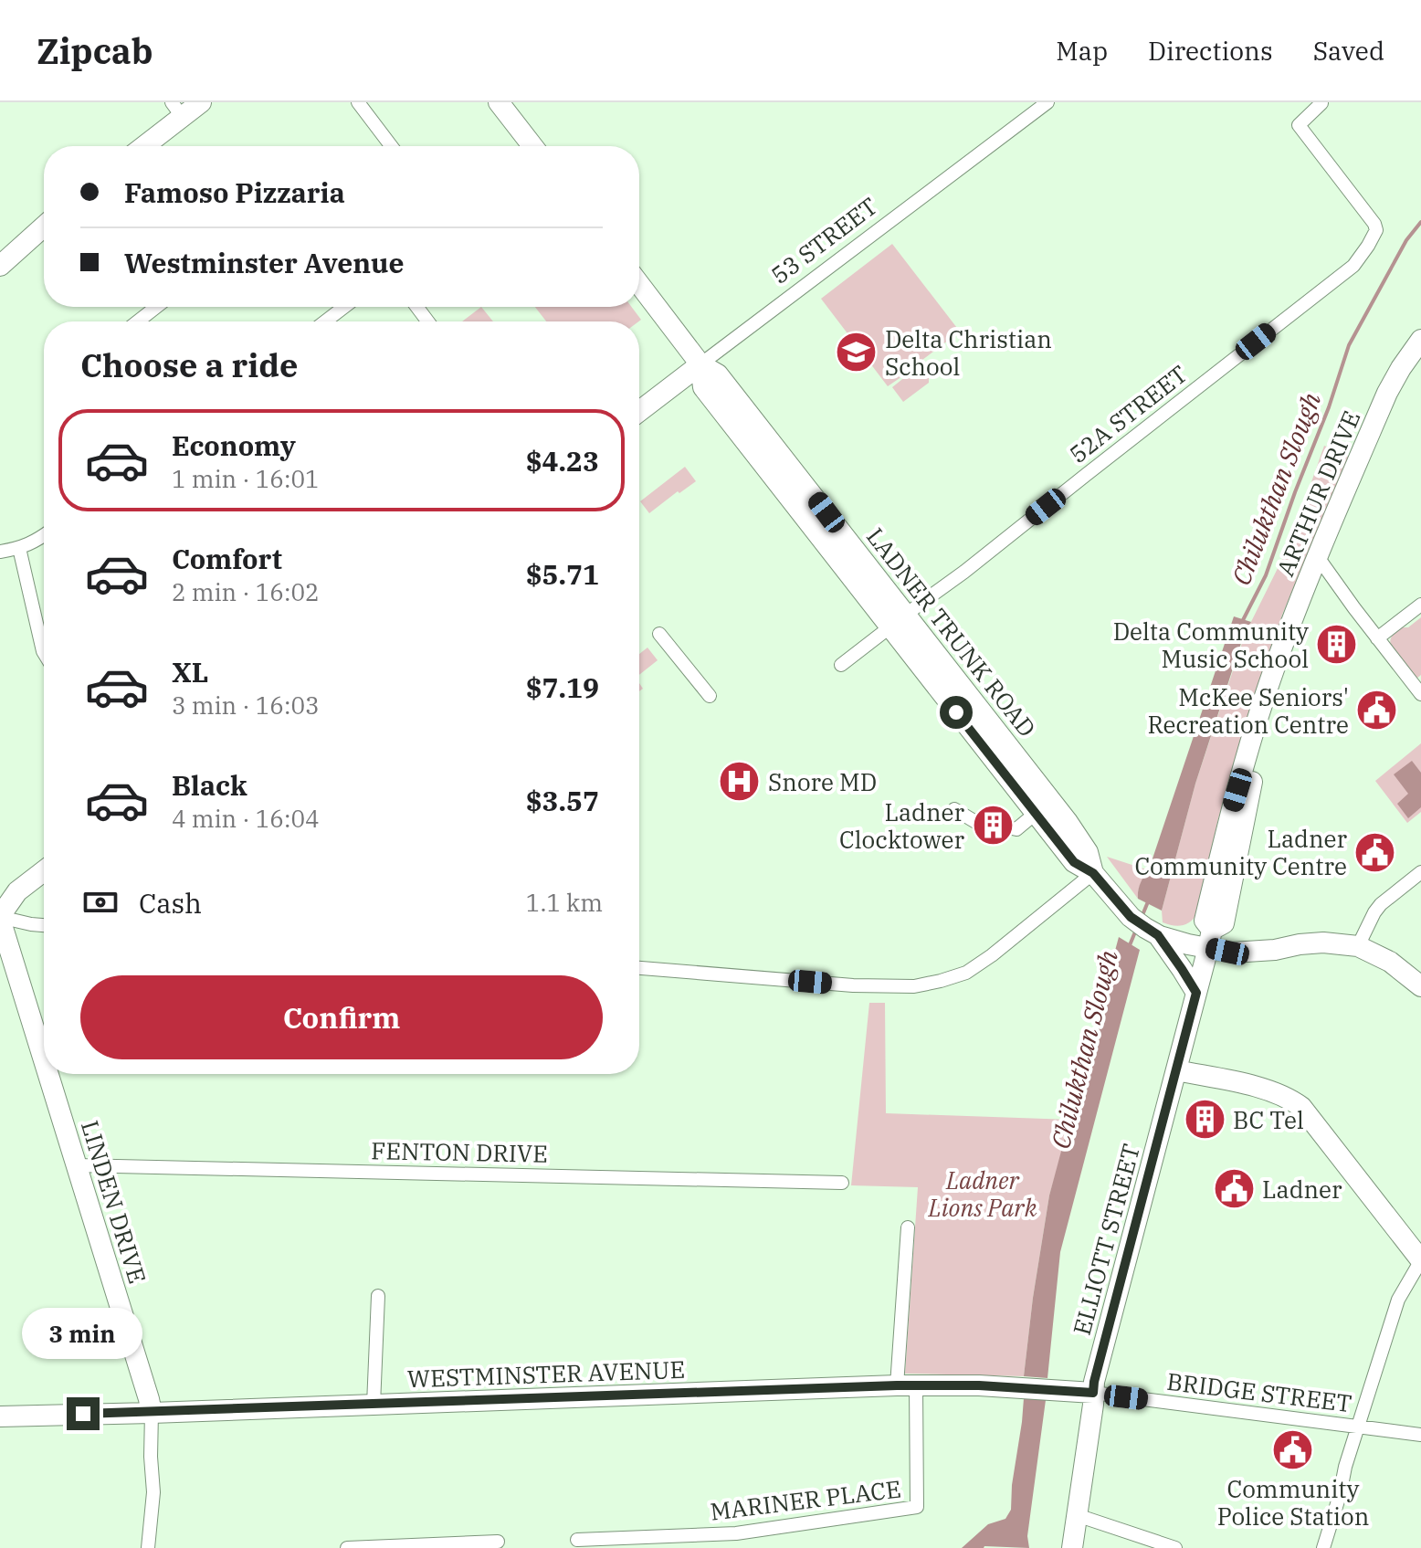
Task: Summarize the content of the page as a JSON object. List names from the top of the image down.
{
  "streets": {
    "street": [
      "53 STREET",
      "52A STREET",
      "ARTHUR DRIVE",
      "LADNER TRUNK ROAD",
      "FENTON DRIVE",
      "LINDEN DRIVE",
      "ELLIOTT STREET",
      "WESTMINSTER AVENUE",
      "BRIDGE STREET",
      "MARINER PLACE"
    ]
  },
  "crossings": [
    ["53 STREET", "LADNER TRUNK ROAD"],
    ["52A STREET", "LADNER TRUNK ROAD"],
    ["ARTHUR DRIVE", "LADNER TRUNK ROAD"],
    ["ARTHUR DRIVE", "ELLIOTT STREET"],
    ["LADNER TRUNK ROAD", "ELLIOTT STREET"],
    ["FENTON DRIVE", "LINDEN DRIVE"],
    ["LINDEN DRIVE", "WESTMINSTER AVENUE"],
    ["ELLIOTT STREET", "WESTMINSTER AVENUE"],
    ["ELLIOTT STREET", "BRIDGE STREET"],
    ["WESTMINSTER AVENUE", "BRIDGE STREET"],
    ["WESTMINSTER AVENUE", "MARINER PLACE"]
  ],
  "water": ["Chilukthan Slough"],
  "parks": ["Ladner Lions Park"],
  "places": {
    "school or university": ["Delta Christian School"],
    "building": ["Delta Community Music School", "Ladner Clocktower", "BC Tel"],
    "public building": [
      "McKee Seniors' Recreation Centre",
      "Ladner Community Centre",
      "Ladner",
      "Community Police Station"
    ],
    "hospital": ["Snore MD"]
  },
  "page": {
    "header": "Zipcab",
    "nav": ["Map", "Directions", "Saved"],
    "banner": ["Famoso Pizzaria", "Westminster Avenue"],
    "heading": "Choose a ride",
    "list": [
      {
        "name": "Economy",
        "note": "1 min · 16:01",
        "value": "$4.23"
      },
      {
        "name": "Comfort",
        "note": "2 min · 16:02",
        "value": "$5.71"
      },
      {
        "name": "XL",
        "note": "3 min · 16:03",
        "value": "$7.19"
      },
      {
        "name": "Black",
        "note": "4 min · 16:04",
        "value": "$3.57"
      }
    ],
    "pay": ["Cash", "1.1 km"],
    "buttons": "Confirm",
    "bubble": "3 min"
  }
}
